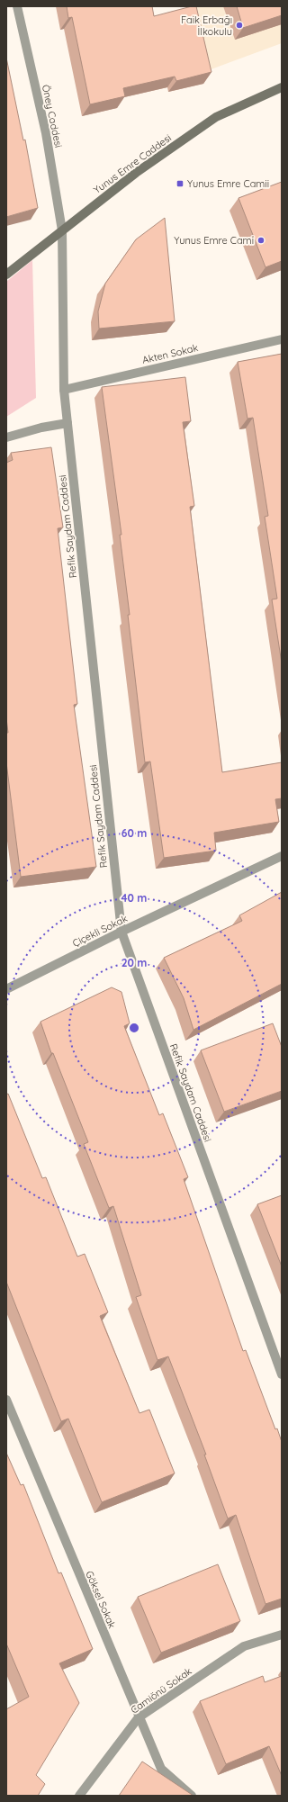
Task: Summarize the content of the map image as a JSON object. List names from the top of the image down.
{
  "streets": {
    "main road": ["Yunus Emre Caddesi"],
    "street": [
      "Öney Caddesi",
      "Akten Sokak",
      "Refik Saydam Caddesi",
      "Çiçekli Sokak",
      "Göksel Sokak",
      "Camiönü Sokak"
    ]
  },
  "crossings": [
    ["Öney Caddesi", "Yunus Emre Caddesi"],
    ["Öney Caddesi", "Refik Saydam Caddesi"],
    ["Yunus Emre Caddesi", "Refik Saydam Caddesi"],
    ["Akten Sokak", "Refik Saydam Caddesi"],
    ["Refik Saydam Caddesi", "Çiçekli Sokak"],
    ["Göksel Sokak", "Camiönü Sokak"]
  ],
  "places": {
    "other": ["Faik Erbağı İlkokulu", "Yunus Emre Cami"],
    "transit": ["Yunus Emre Camii"]
  },
  "rings": ["60 m", "40 m", "20 m"]
}
